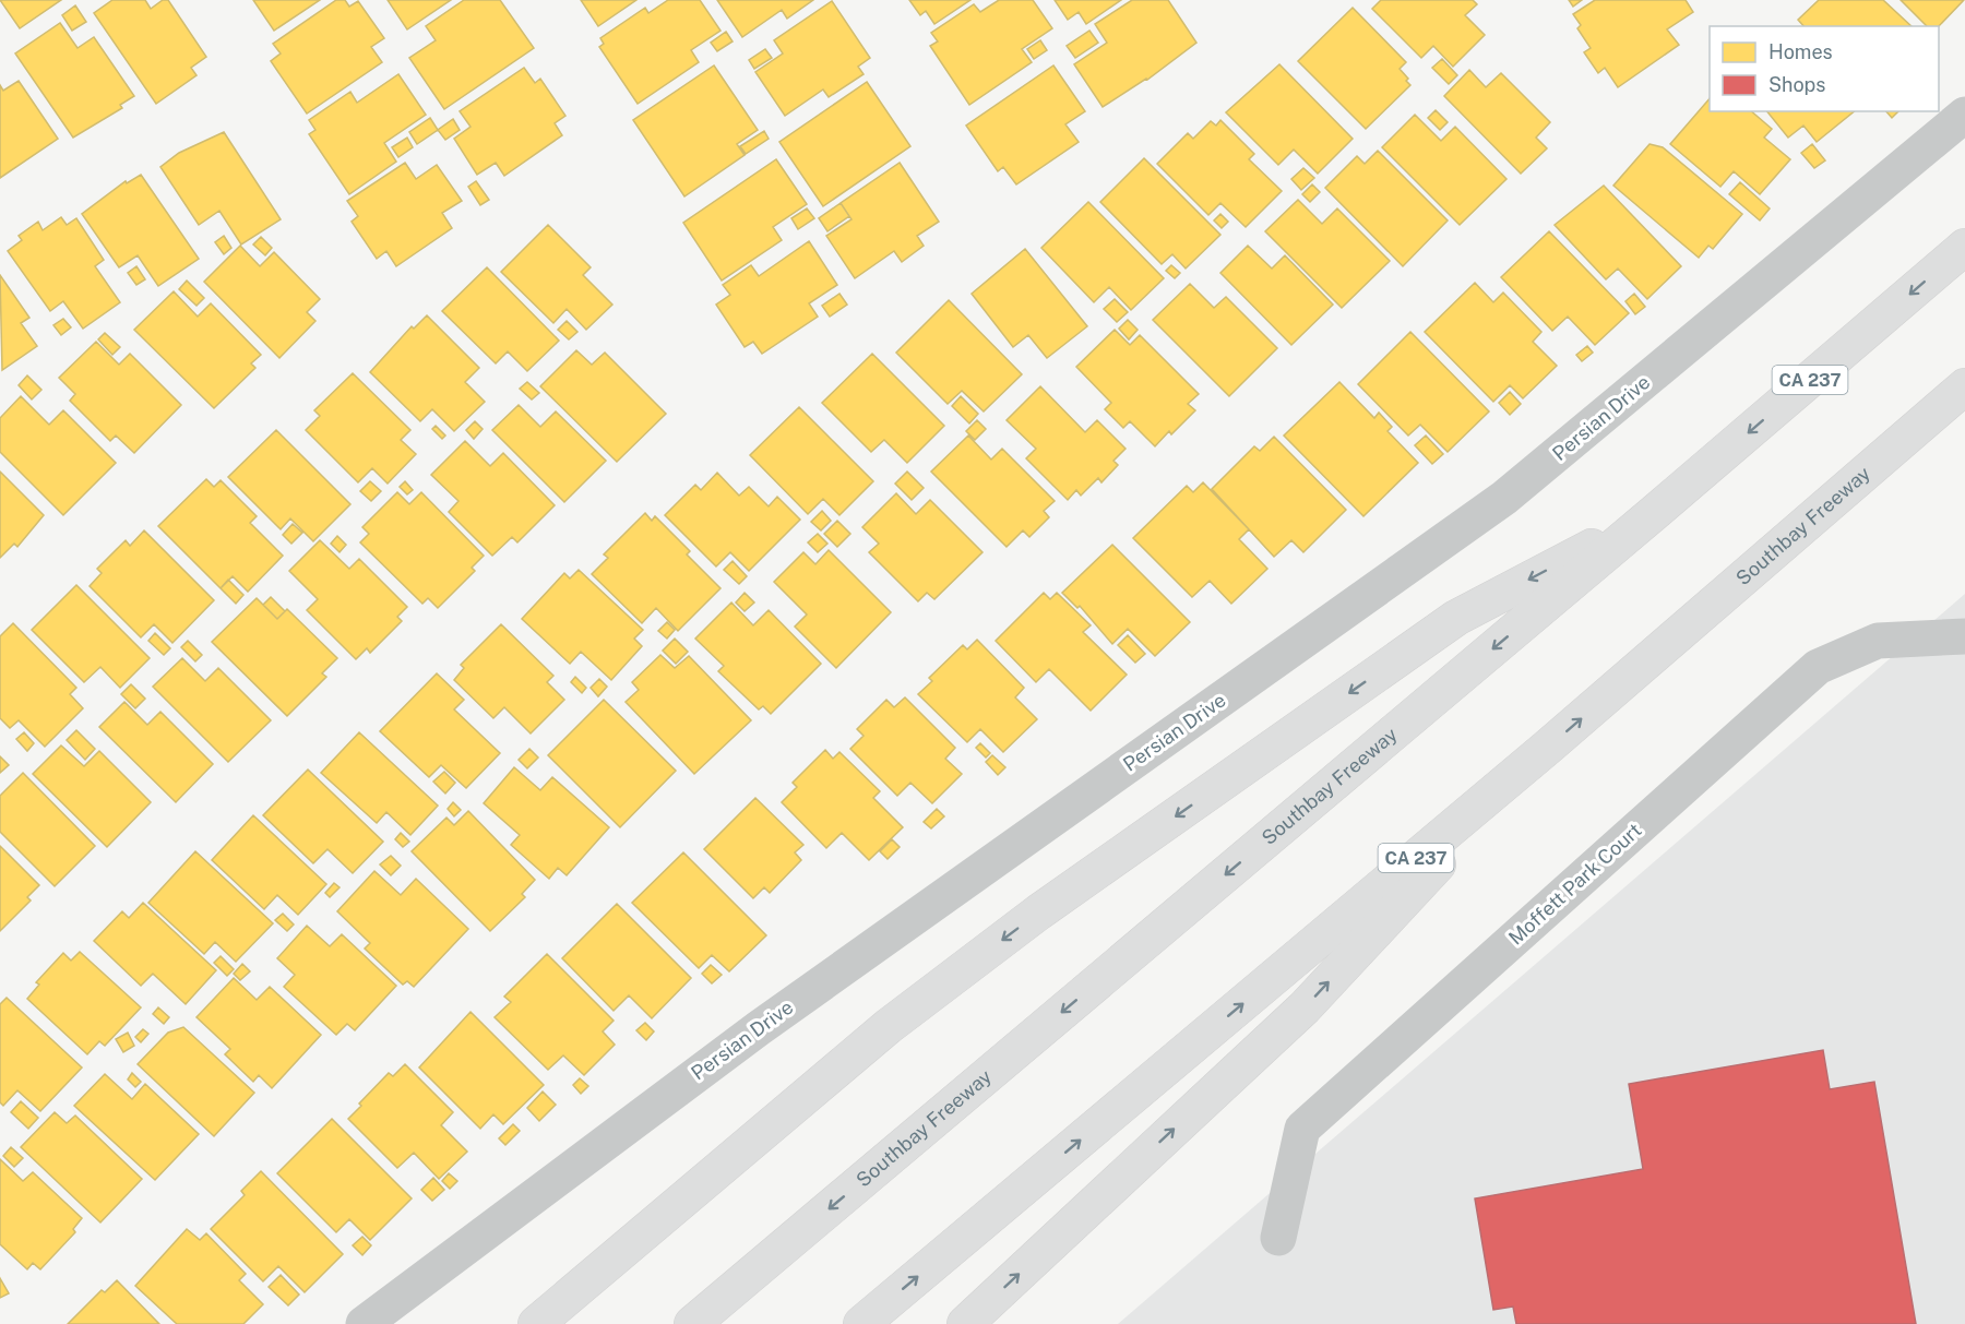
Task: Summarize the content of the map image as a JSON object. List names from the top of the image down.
{
  "streets": {
    "highway": ["CA 237", "Southbay Freeway"],
    "street": ["Persian Drive", "Moffett Park Court"]
  },
  "legend": ["Homes", "Shops"]
}
